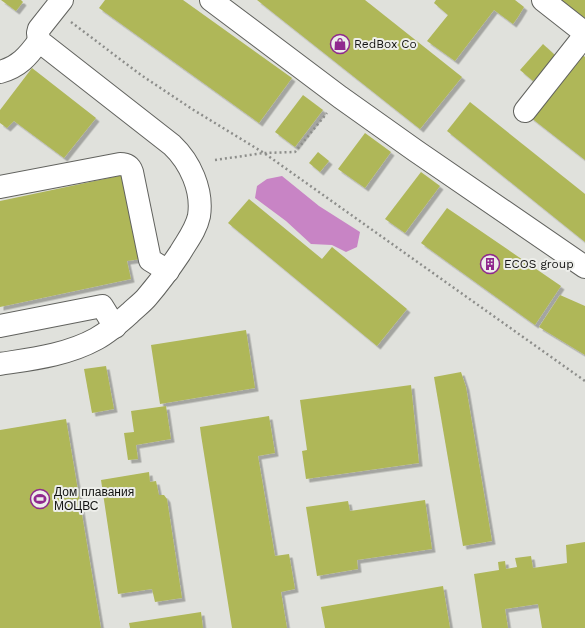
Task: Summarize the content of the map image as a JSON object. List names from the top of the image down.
{
  "places": {
    "shop": ["RedBox Co"],
    "building": ["ECOS group"],
    "sports": ["Дом плавания МОЦВС"]
  }
}
